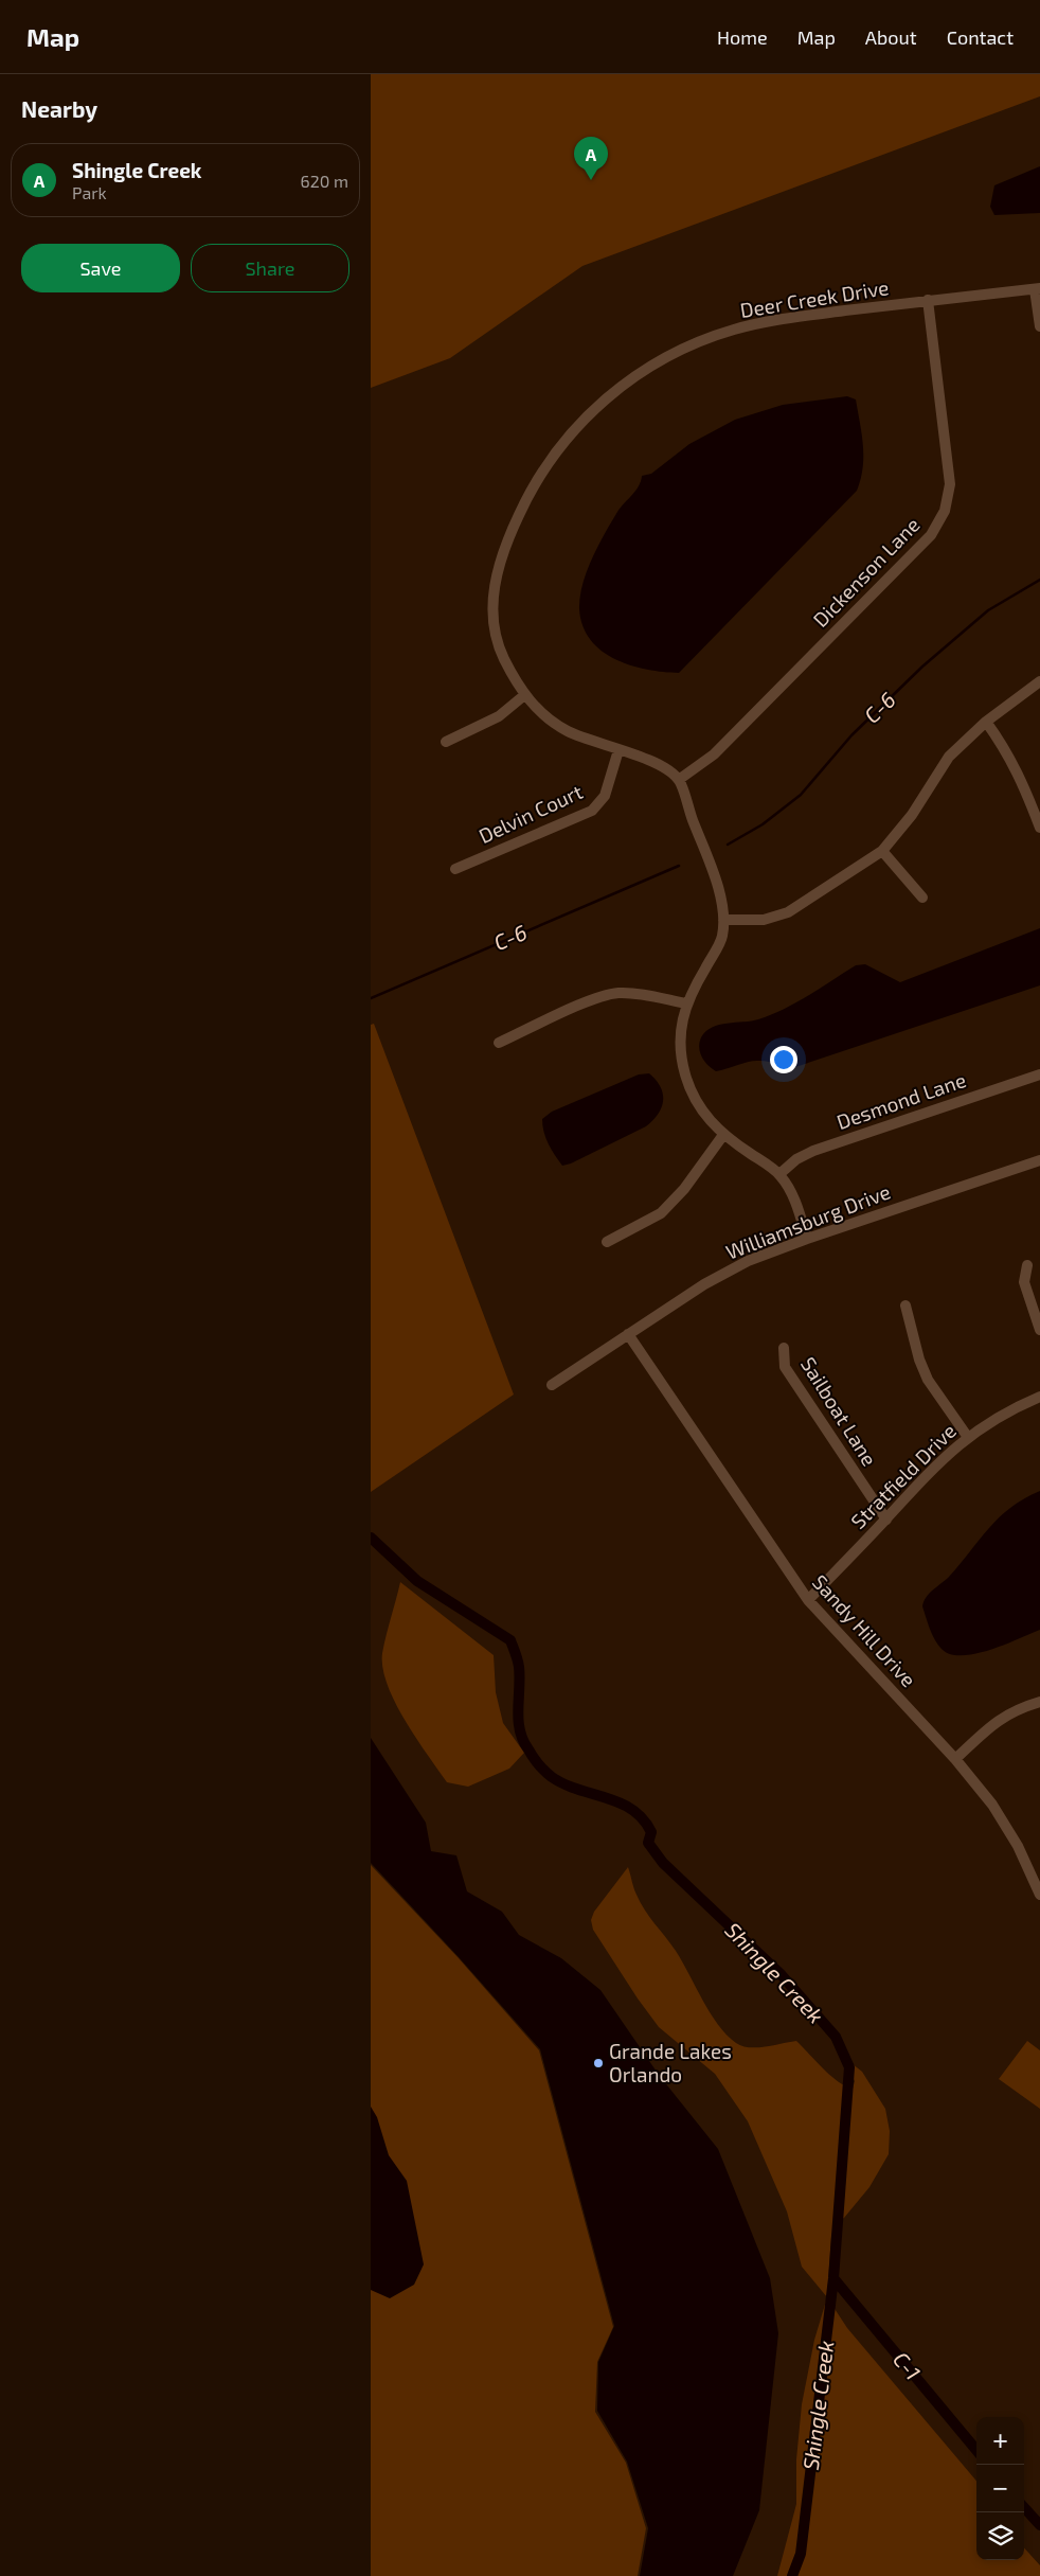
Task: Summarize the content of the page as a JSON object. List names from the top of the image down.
{
  "streets": {
    "street": [
      "Deer Creek Drive",
      "Dickenson Lane",
      "Delvin Court",
      "Desmond Lane",
      "Williamsburg Drive",
      "Sailboat Lane",
      "Stratfield Drive",
      "Sandy Hill Drive"
    ]
  },
  "crossings": [
    ["Deer Creek Drive", "Dickenson Lane"],
    ["Deer Creek Drive", "Delvin Court"],
    ["Williamsburg Drive", "Sandy Hill Drive"],
    ["Sailboat Lane", "Stratfield Drive"],
    ["Stratfield Drive", "Sandy Hill Drive"]
  ],
  "water": ["C-6", "Shingle Creek", "C-1"],
  "places": ["Grande Lakes Orlando"],
  "page": {
    "header": "Map",
    "nav": [
      "Home",
      "Map",
      "About",
      "Contact"
    ],
    "heading": "Nearby",
    "pins": "A",
    "list": [
      {
        "mark": "A",
        "name": "Shingle Creek",
        "note": "Park",
        "value": "620 m"
      }
    ],
    "buttons": ["Save", "Share"],
    "map_buttons": ["+", "−"]
  }
}
